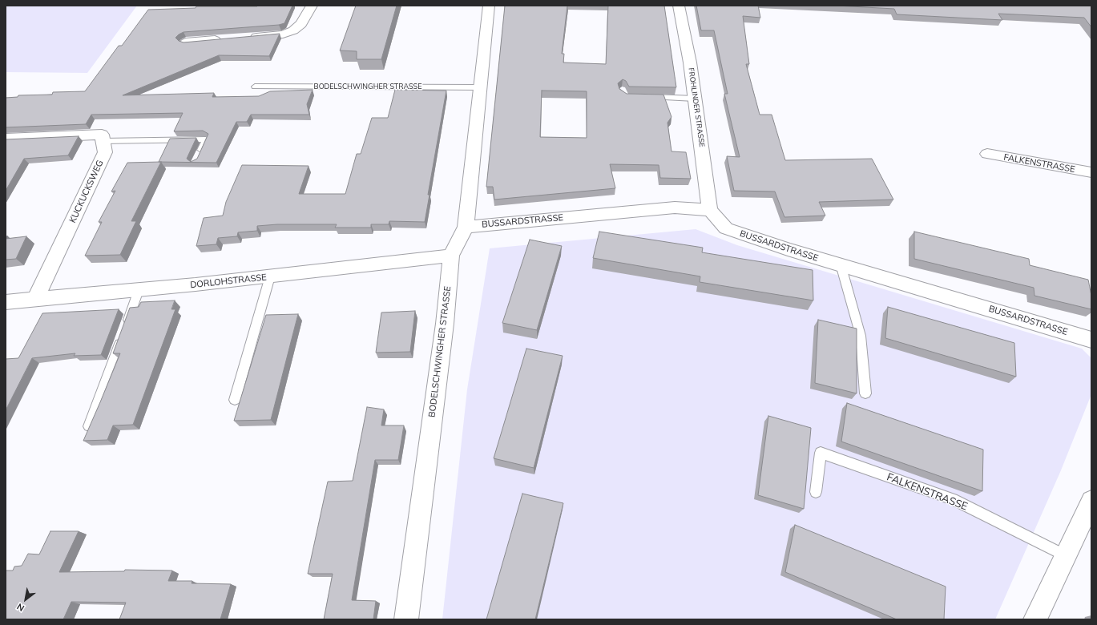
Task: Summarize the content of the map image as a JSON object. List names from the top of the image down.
{
  "streets": {
    "street": [
      "BODELSCHWINGHER STRASSE",
      "FROHLINDER STRASSE",
      "FALKENSTRASSE",
      "KUCKUCKSWEG",
      "BUSSARDSTRASSE",
      "DORLOHSTRASSE"
    ]
  },
  "crossings": [
    ["BODELSCHWINGHER STRASSE", "BUSSARDSTRASSE"],
    ["BODELSCHWINGHER STRASSE", "DORLOHSTRASSE"],
    ["FROHLINDER STRASSE", "BUSSARDSTRASSE"],
    ["KUCKUCKSWEG", "DORLOHSTRASSE"]
  ],
  "north": "bottom left"
}
